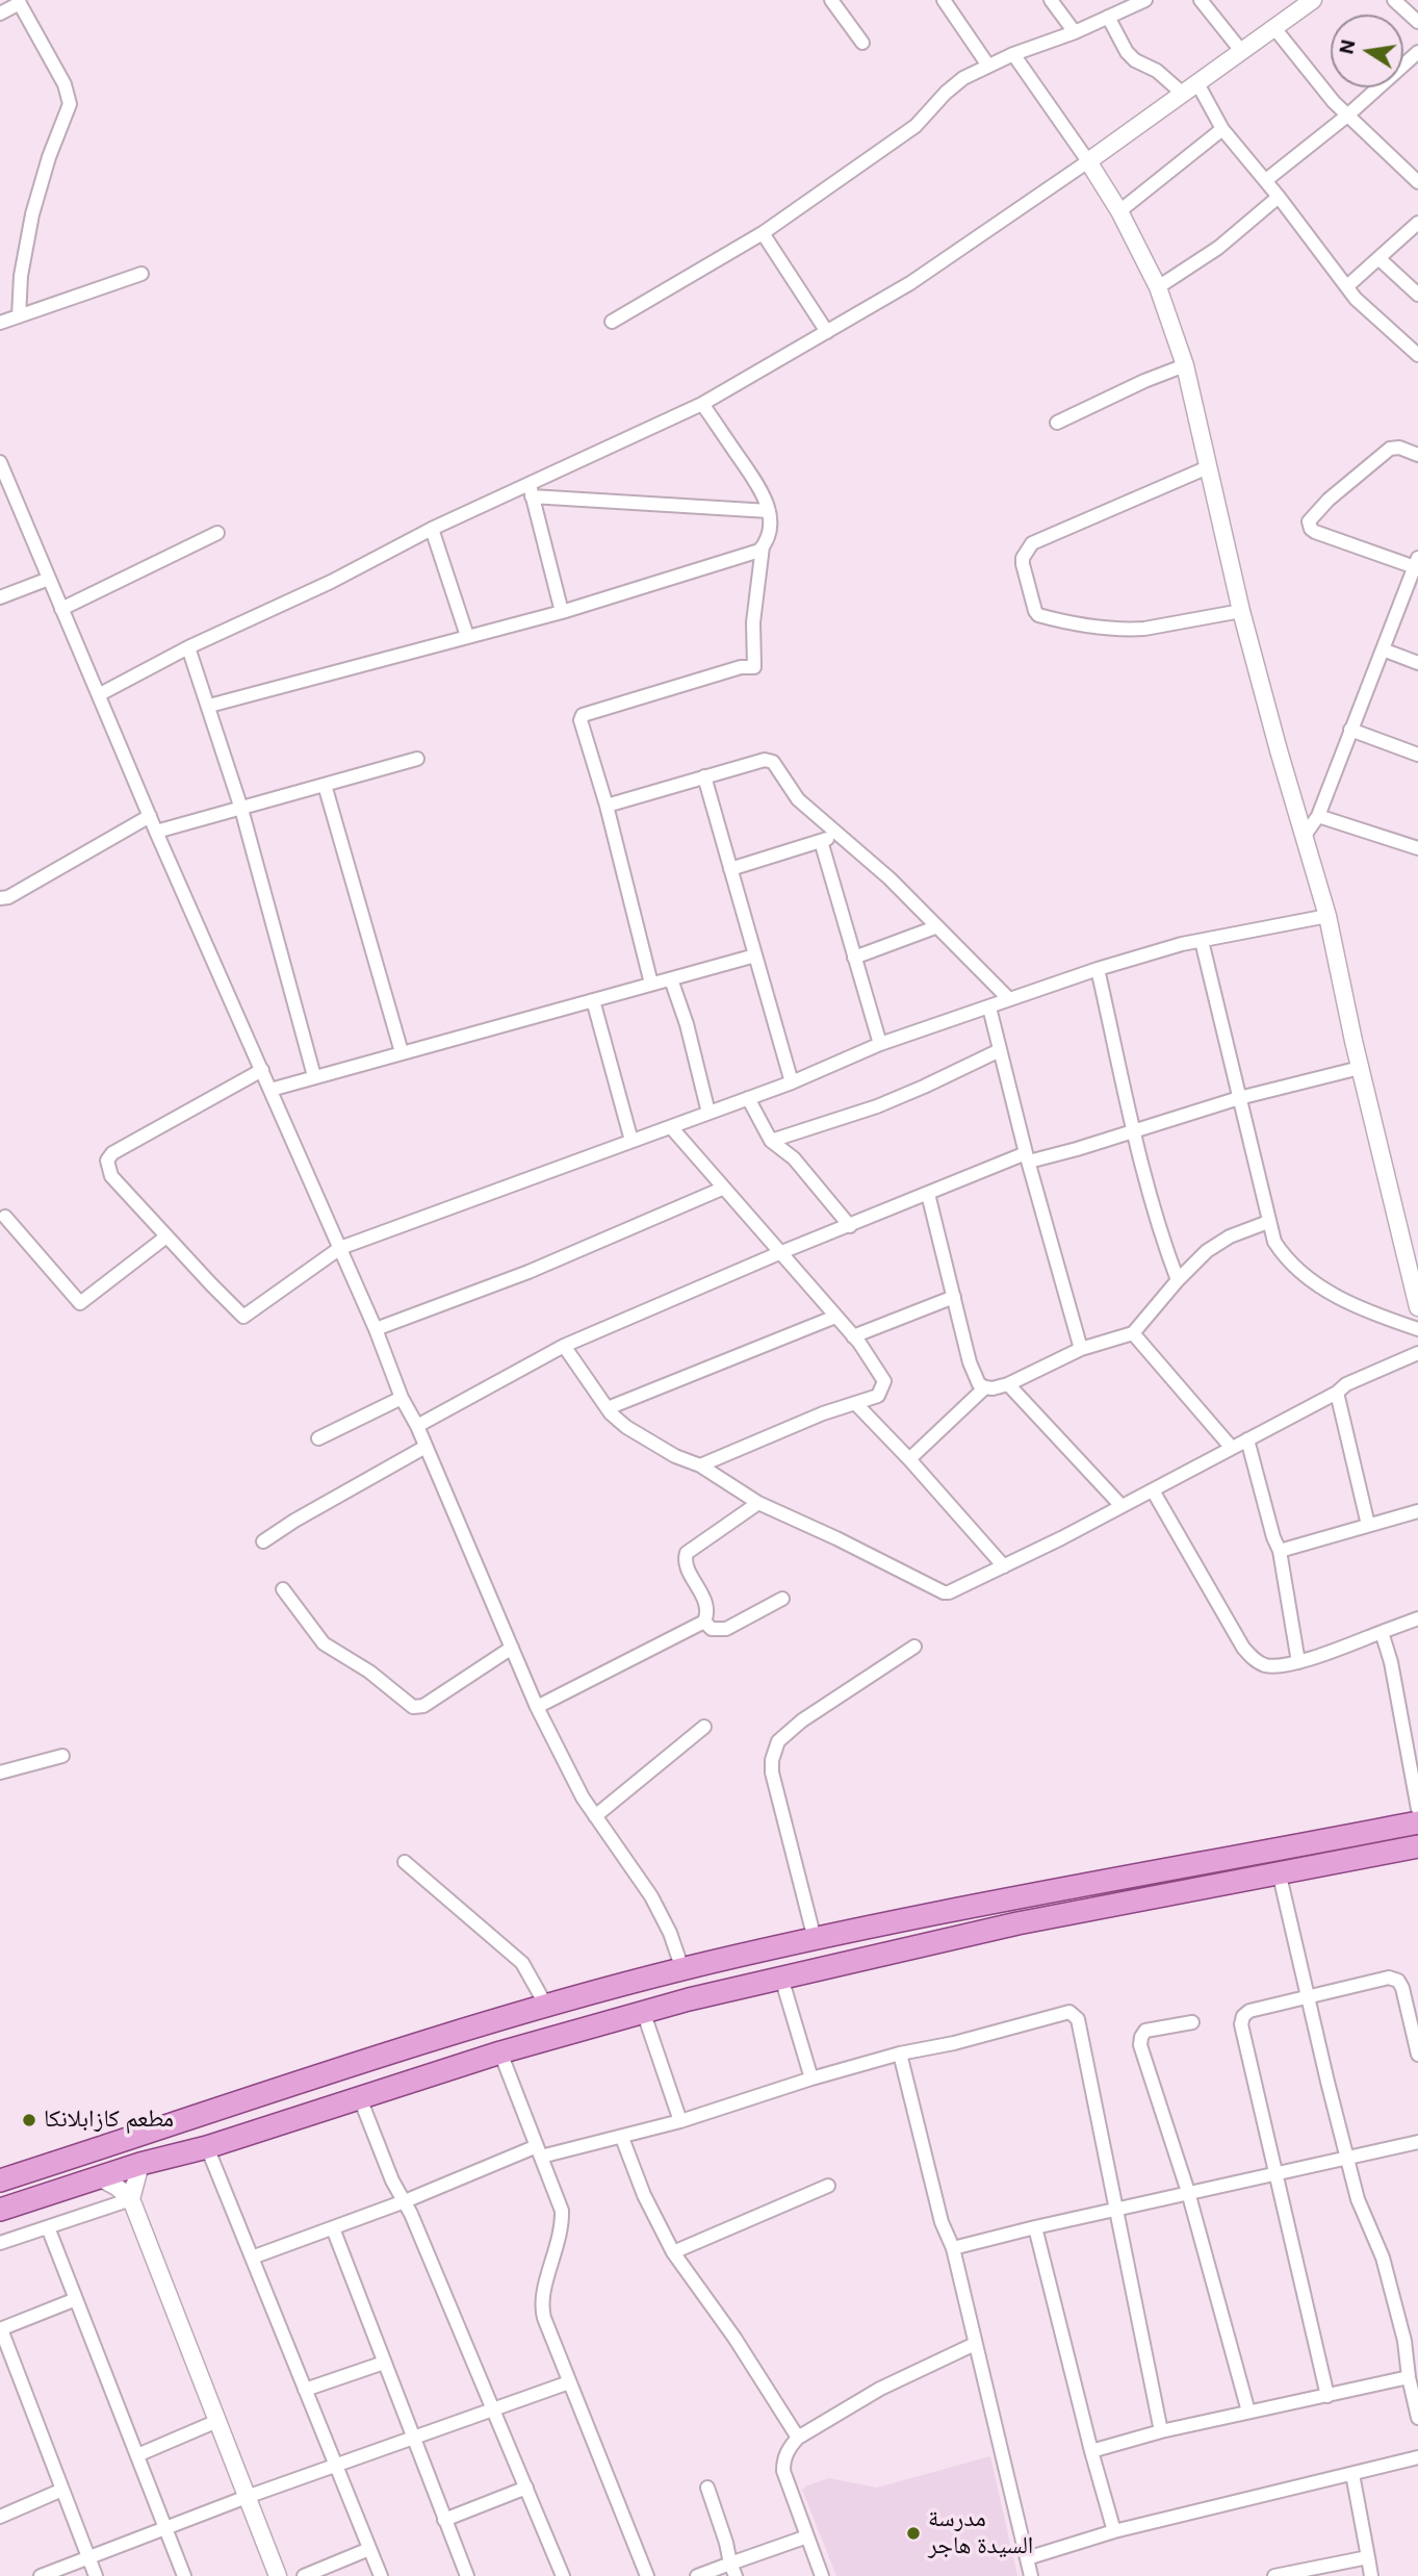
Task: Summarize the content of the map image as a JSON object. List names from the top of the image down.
{
  "places": ["مطعم كازابلانكا", "مدرسة السيدة هاجر"],
  "north": "left"
}
